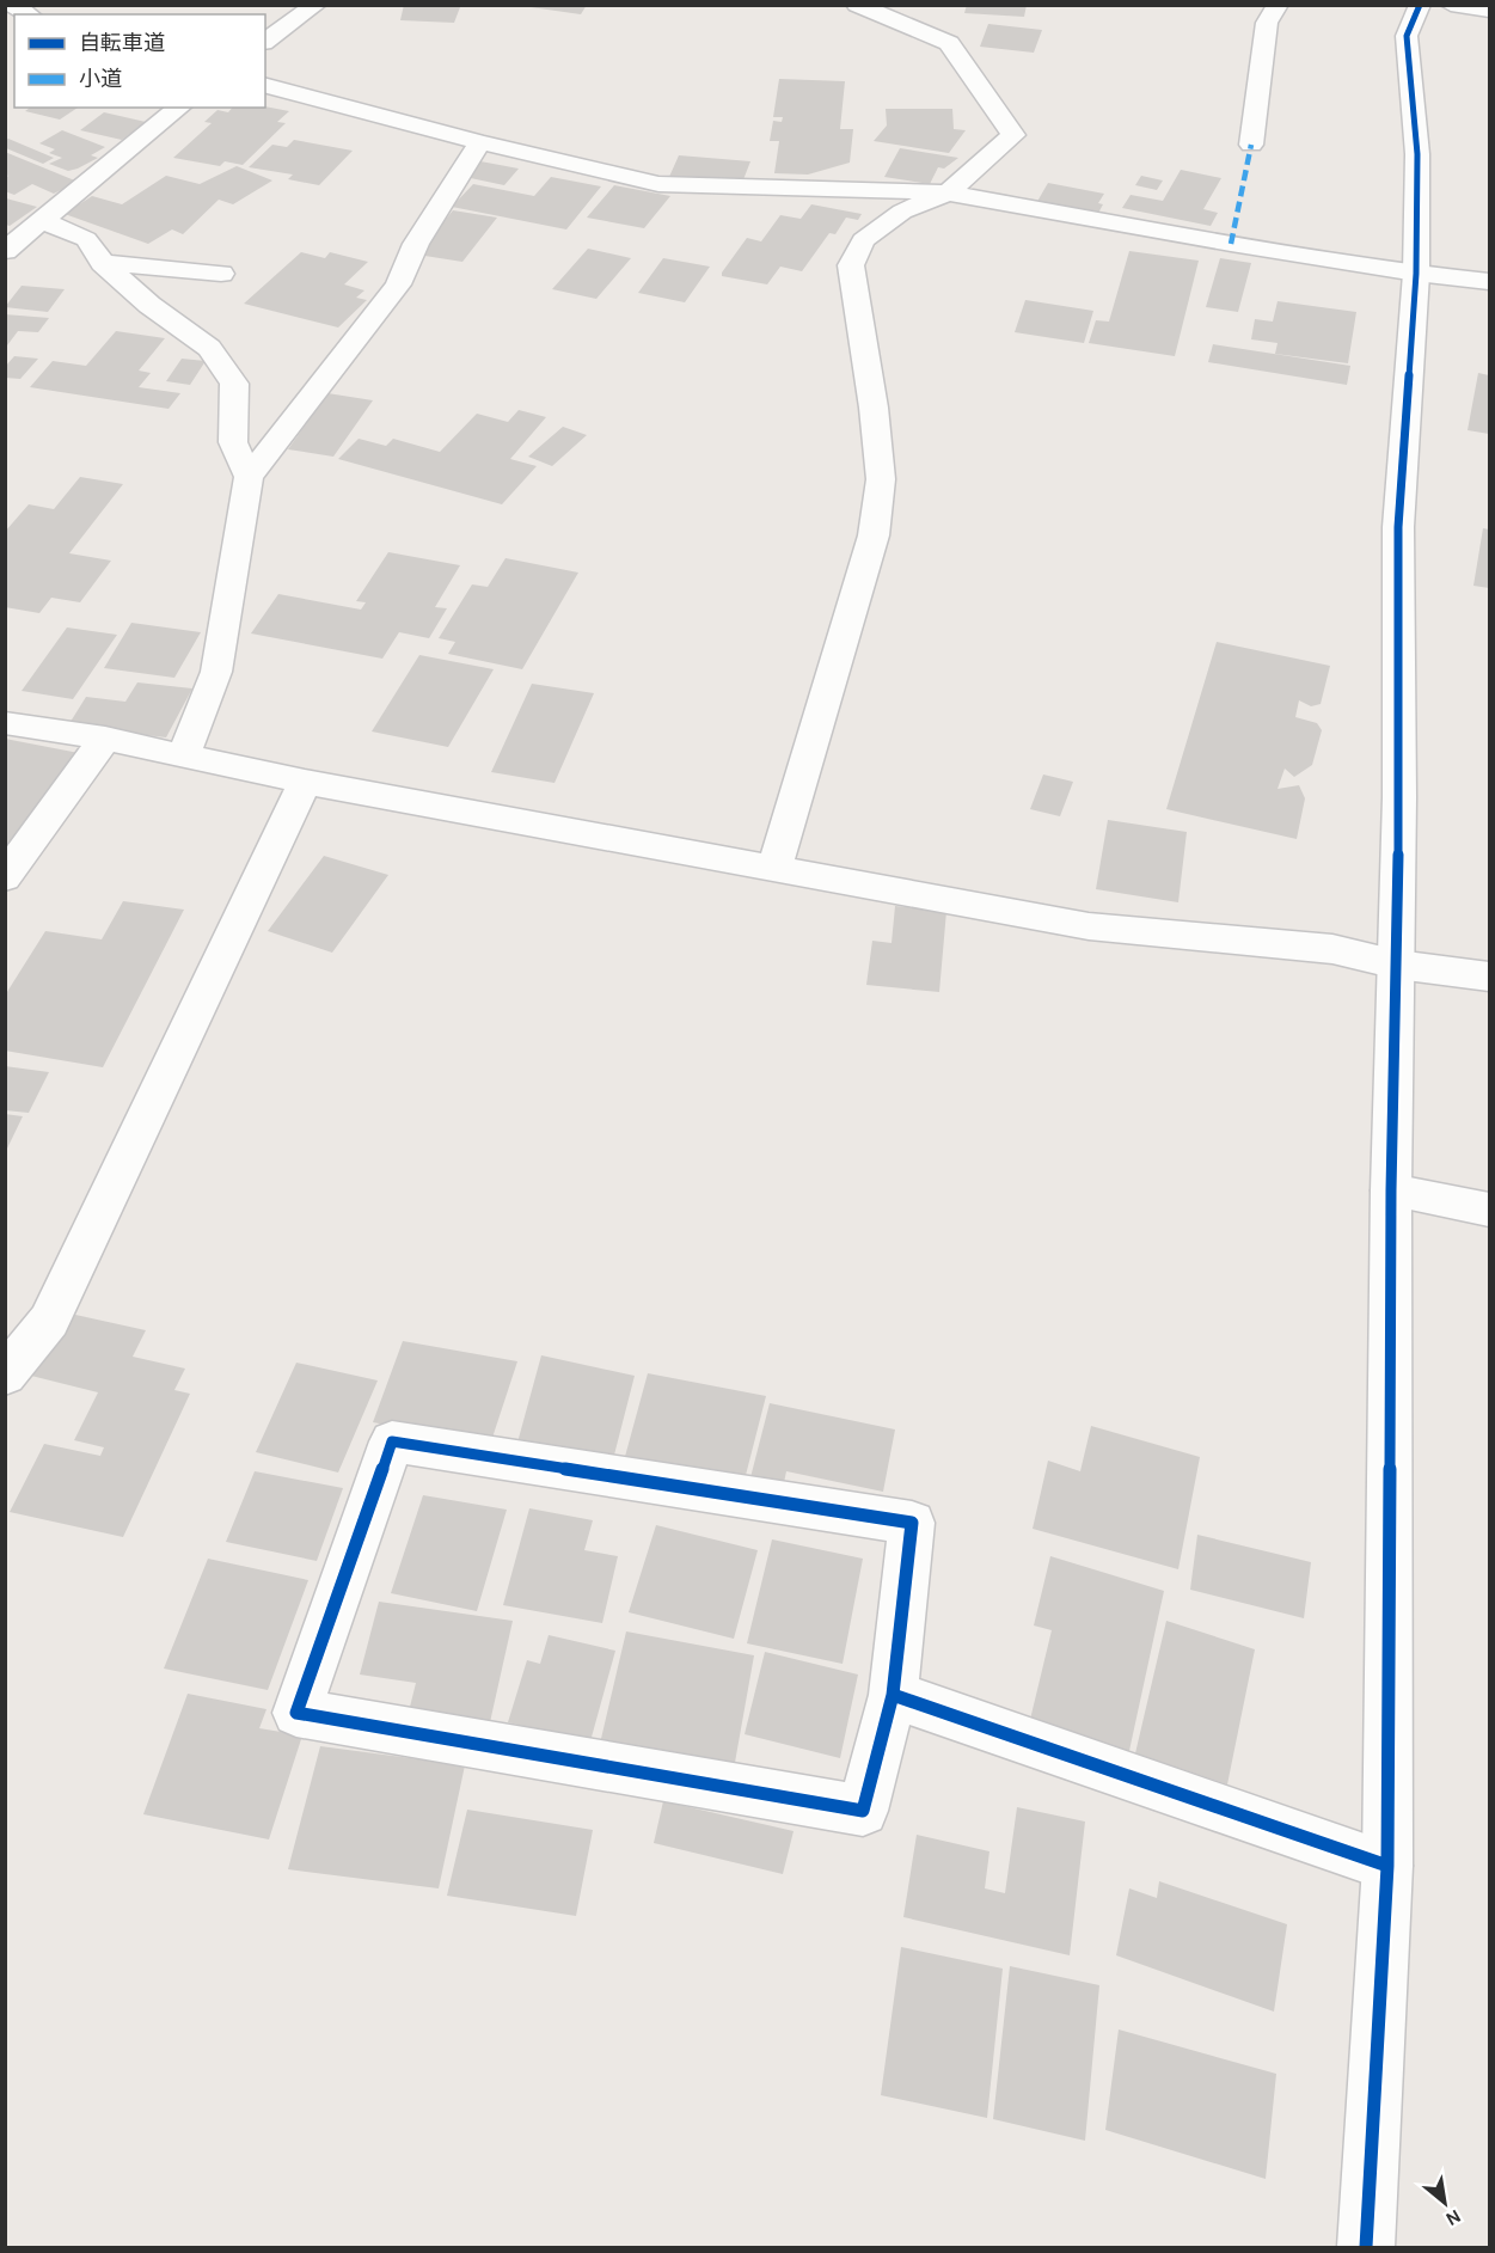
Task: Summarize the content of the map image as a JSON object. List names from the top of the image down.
{
  "legend": ["自転車道", "小道"],
  "north": "bottom right"
}
